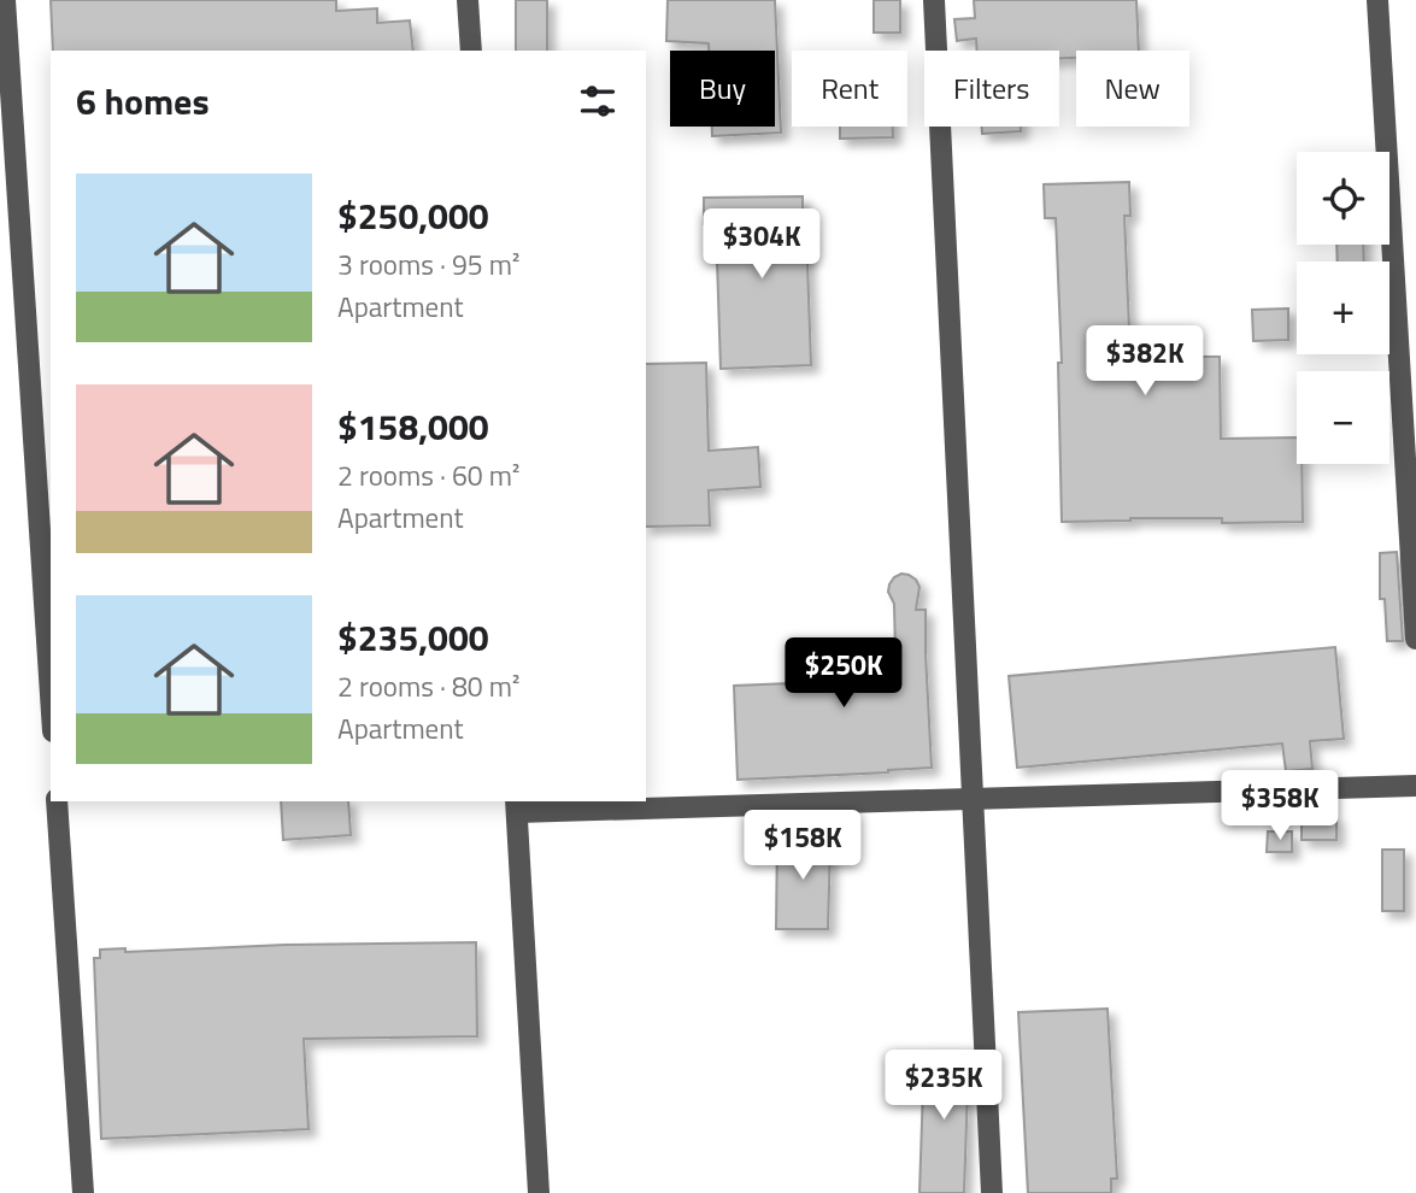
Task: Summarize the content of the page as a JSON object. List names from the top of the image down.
{
  "page": {
    "chip": [
      "Buy",
      "Rent",
      "Filters",
      "New"
    ],
    "heading": "6 homes",
    "map_buttons": ["+", "−"],
    "list": [
      {
        "name": "$250,000",
        "note": "3 rooms · 95 m² · Apartment"
      },
      {
        "name": "$158,000",
        "note": "2 rooms · 60 m² · Apartment"
      },
      {
        "name": "$235,000",
        "note": "2 rooms · 80 m² · Apartment"
      }
    ],
    "price": [
      "$304K",
      "$382K",
      "$250K",
      "$358K",
      "$158K",
      "$235K"
    ]
  }
}
